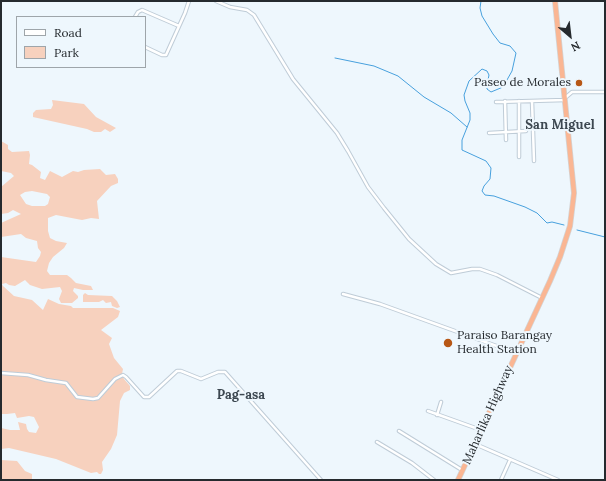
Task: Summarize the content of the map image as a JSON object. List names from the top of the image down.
{
  "streets": {
    "highway": ["Maharlika Highway"]
  },
  "districts": ["San Miguel", "Pag-asa"],
  "places": ["Paseo de Morales", "Paraiso Barangay Health Station"],
  "legend": ["Road", "Park"],
  "north": "bottom right"
}
